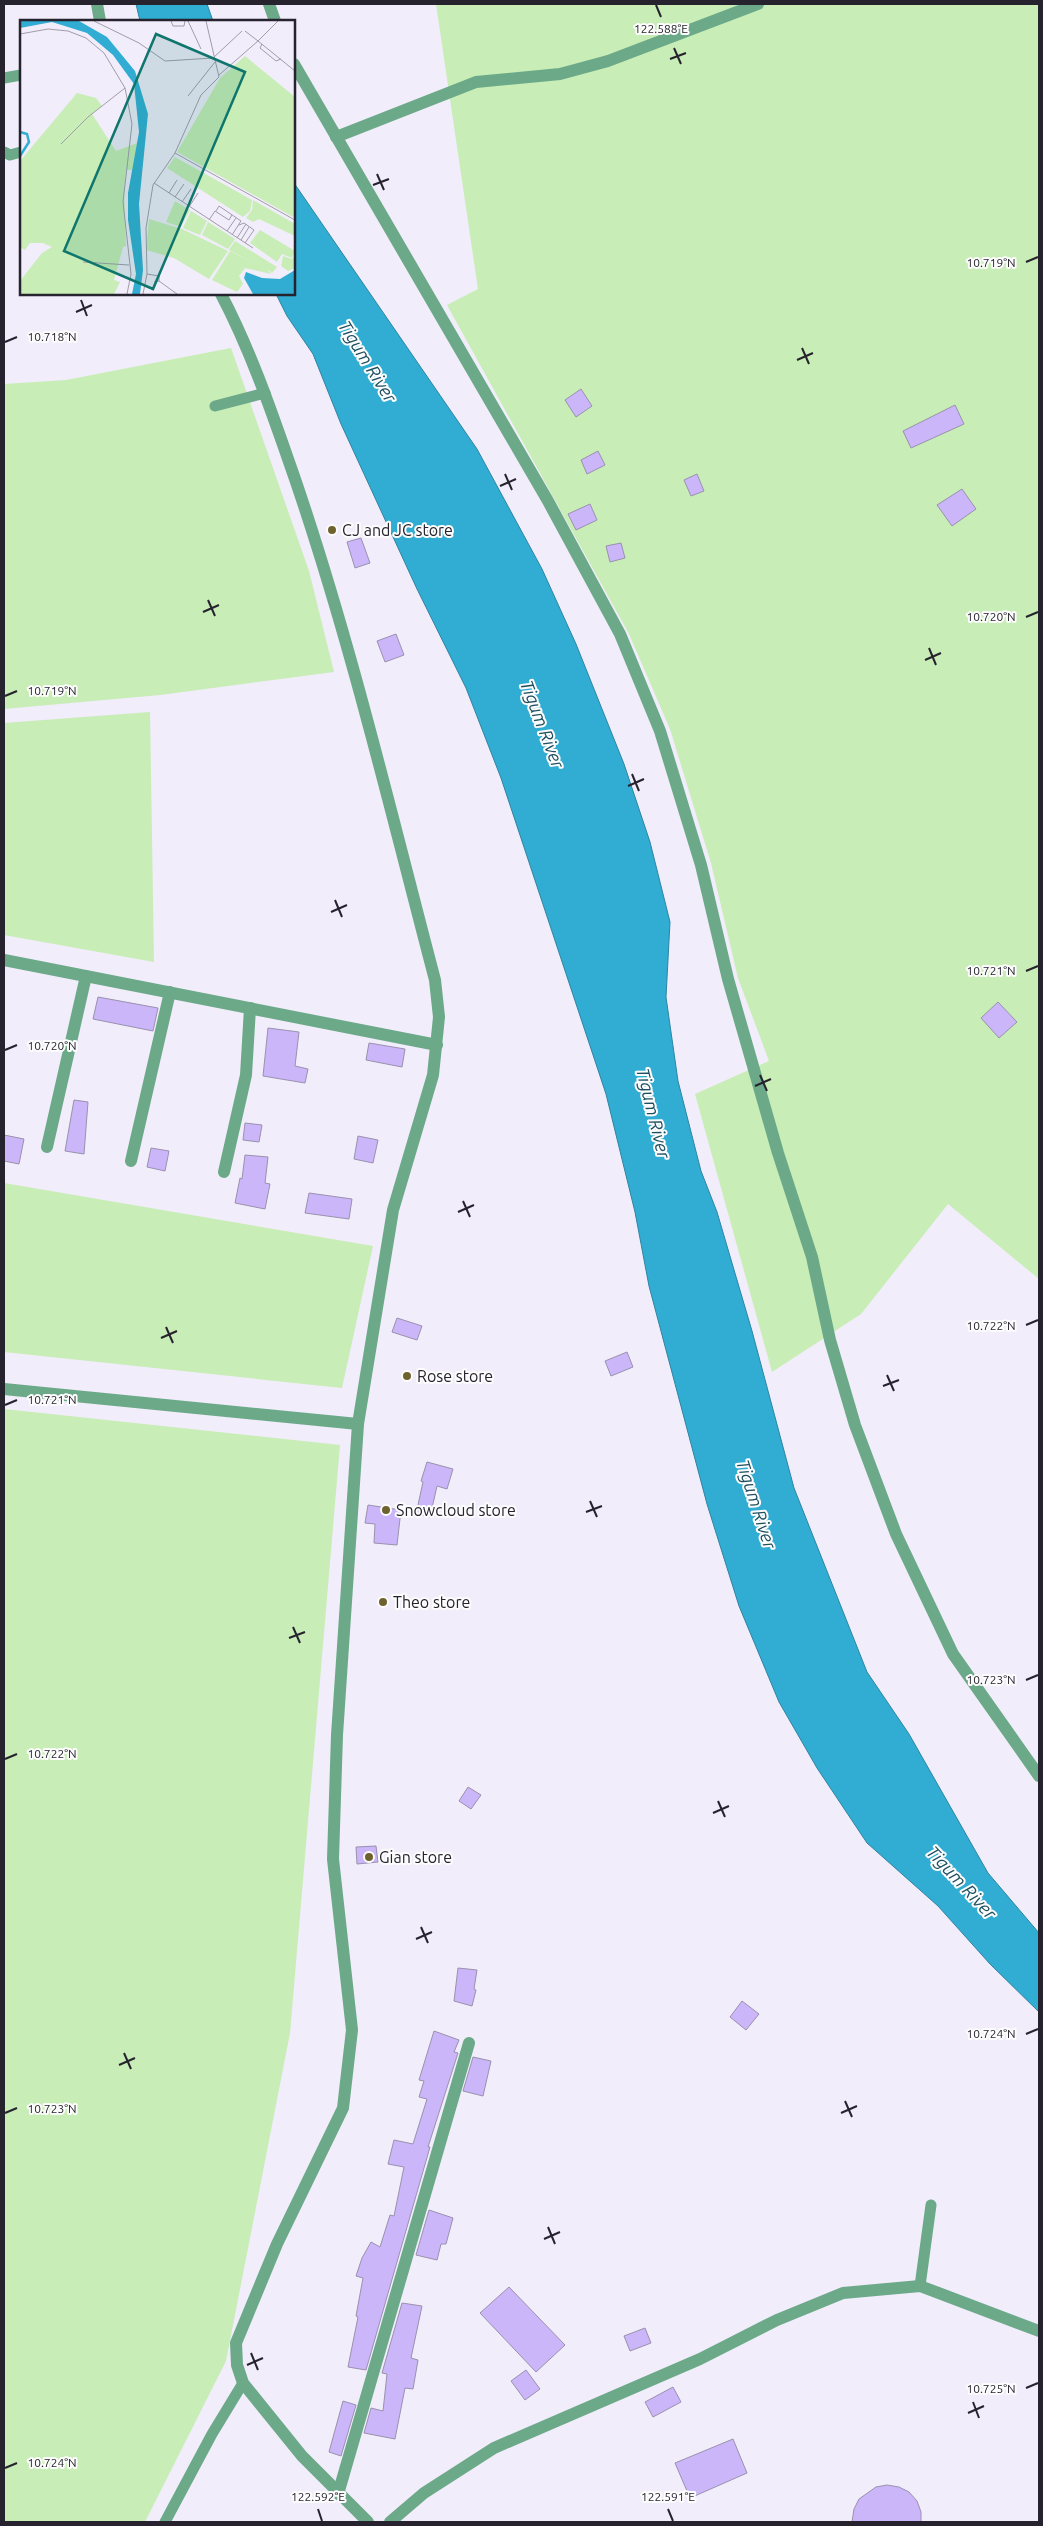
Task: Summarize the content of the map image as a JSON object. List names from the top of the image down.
{
  "water": ["Tigum River"],
  "places": [
    "CJ and JC store",
    "Rose store",
    "Snowcloud store",
    "Theo store",
    "Gian store"
  ],
  "coordinates": [
    "122.588°E",
    "10.719°N",
    "10.718°N",
    "10.720°N",
    "10.721°N",
    "10.722°N",
    "10.723°N",
    "10.724°N",
    "10.725°N",
    "122.592°E",
    "122.591°E"
  ]
}
